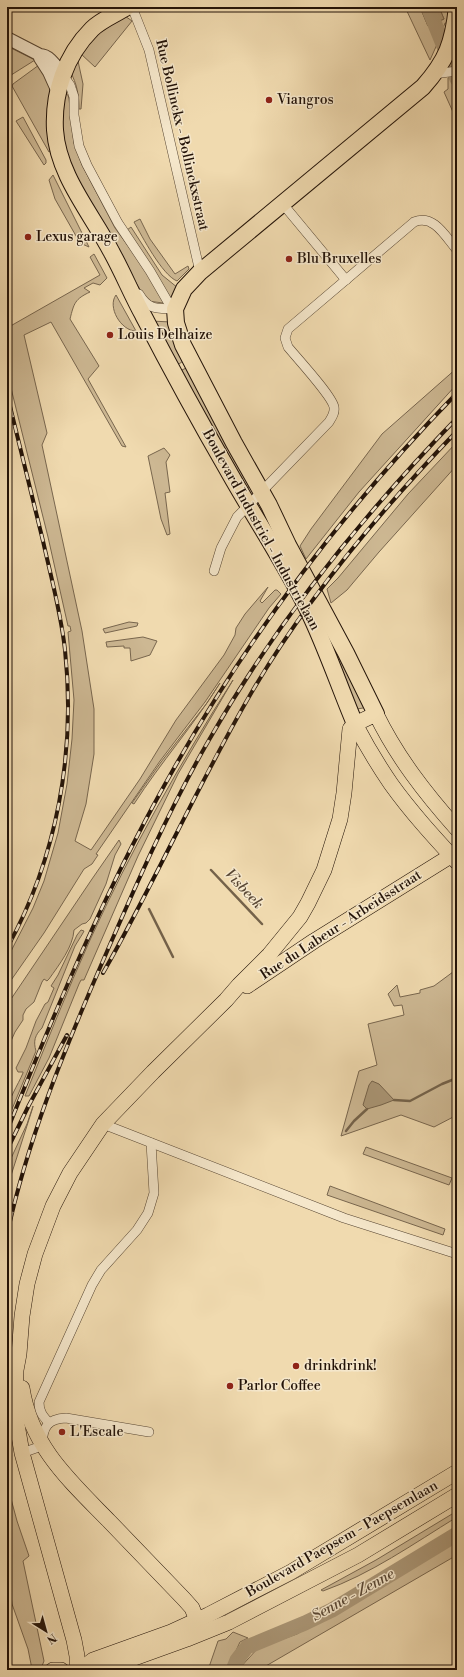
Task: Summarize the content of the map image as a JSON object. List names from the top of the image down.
{
  "streets": {
    "highway": ["Boulevard Industriel - Industrielaan"],
    "main road": ["Rue du Labeur - Arbeidsstraat", "Boulevard Paepsem - Paepsemlaan"],
    "street": ["Rue Bollinckx - Bollinckxstraat"]
  },
  "crossings": [
    ["Boulevard Industriel - Industrielaan", "Rue du Labeur - Arbeidsstraat"]
  ],
  "water": ["Visbeek", "Senne - Zenne"],
  "places": [
    "Viangros",
    "Lexus garage",
    "Blu Bruxelles",
    "Louis Delhaize",
    "drinkdrink!",
    "Parlor Coffee",
    "L'Escale"
  ],
  "north": "bottom right"
}
